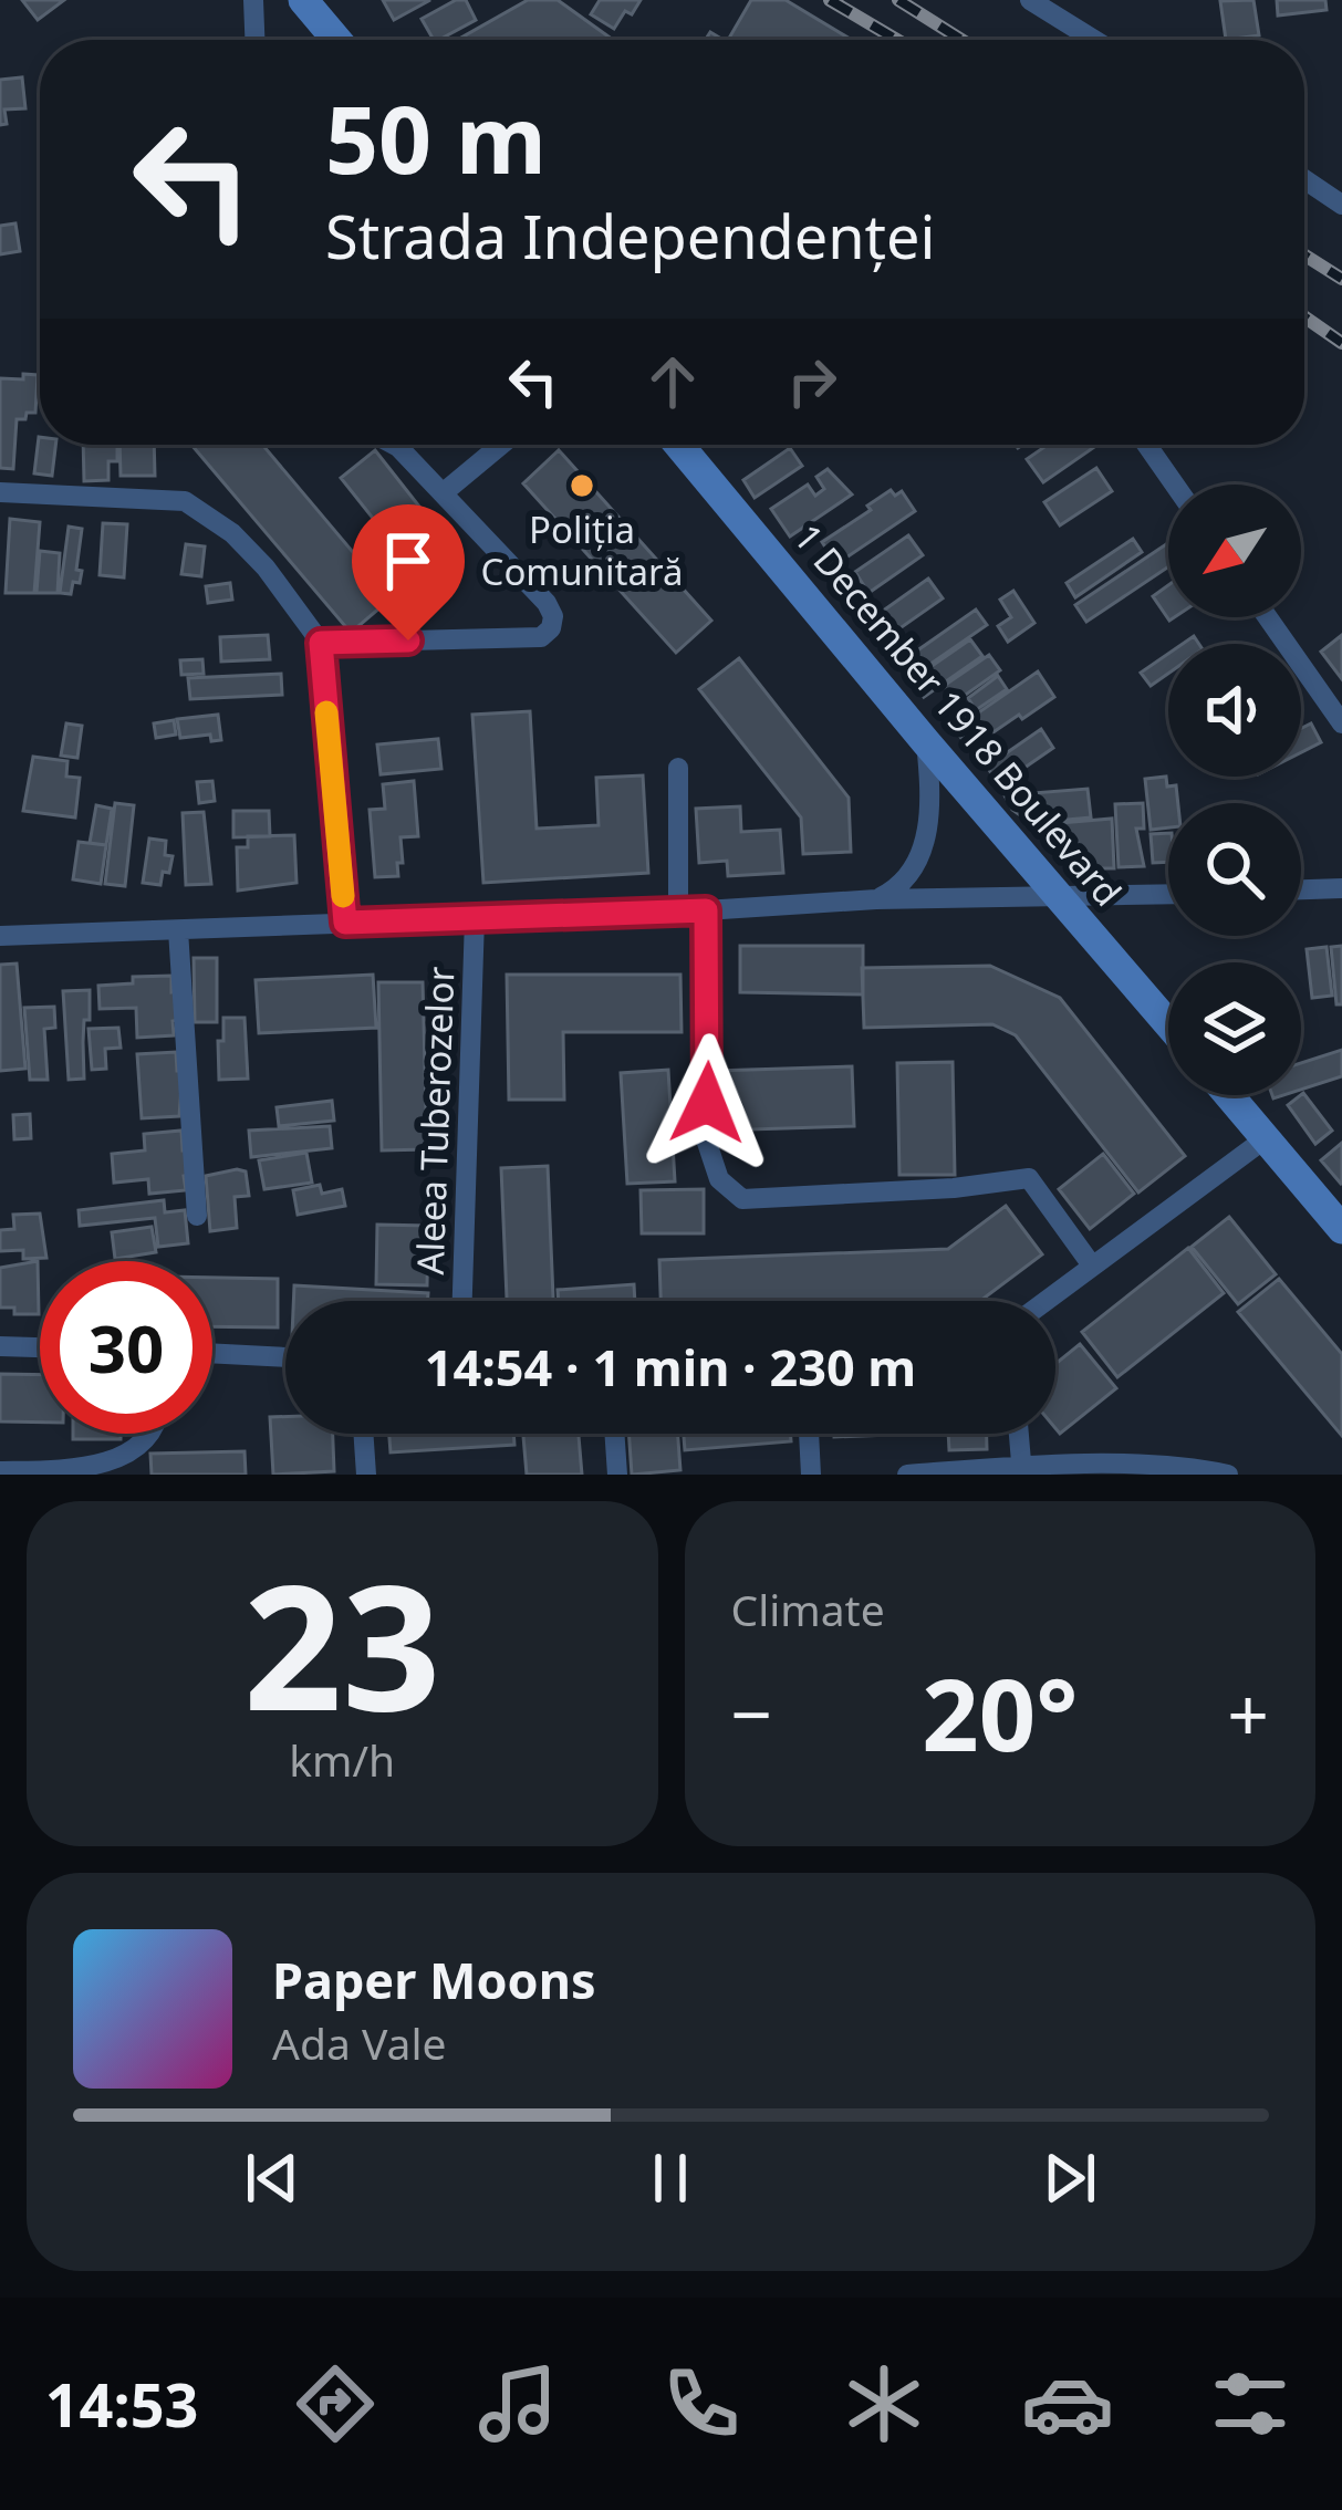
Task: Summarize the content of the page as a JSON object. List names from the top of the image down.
{
  "streets": {
    "main road": ["1 December 1918 Boulevard"],
    "street": ["Aleea Tuberozelor"]
  },
  "places": ["Poliția Comunitară"],
  "north": "bottom left",
  "page": {
    "turn": ["50 m", "Strada Independenței"],
    "limit": "30",
    "trip": "14:54 · 1 min · 230 m",
    "tile": [
      ["23", "km/h"],
      "Climate"
    ],
    "heat": ["−", "20°", "+"],
    "song": ["Paper Moons", "Ada Vale"],
    "tabs": "14:53"
  }
}
